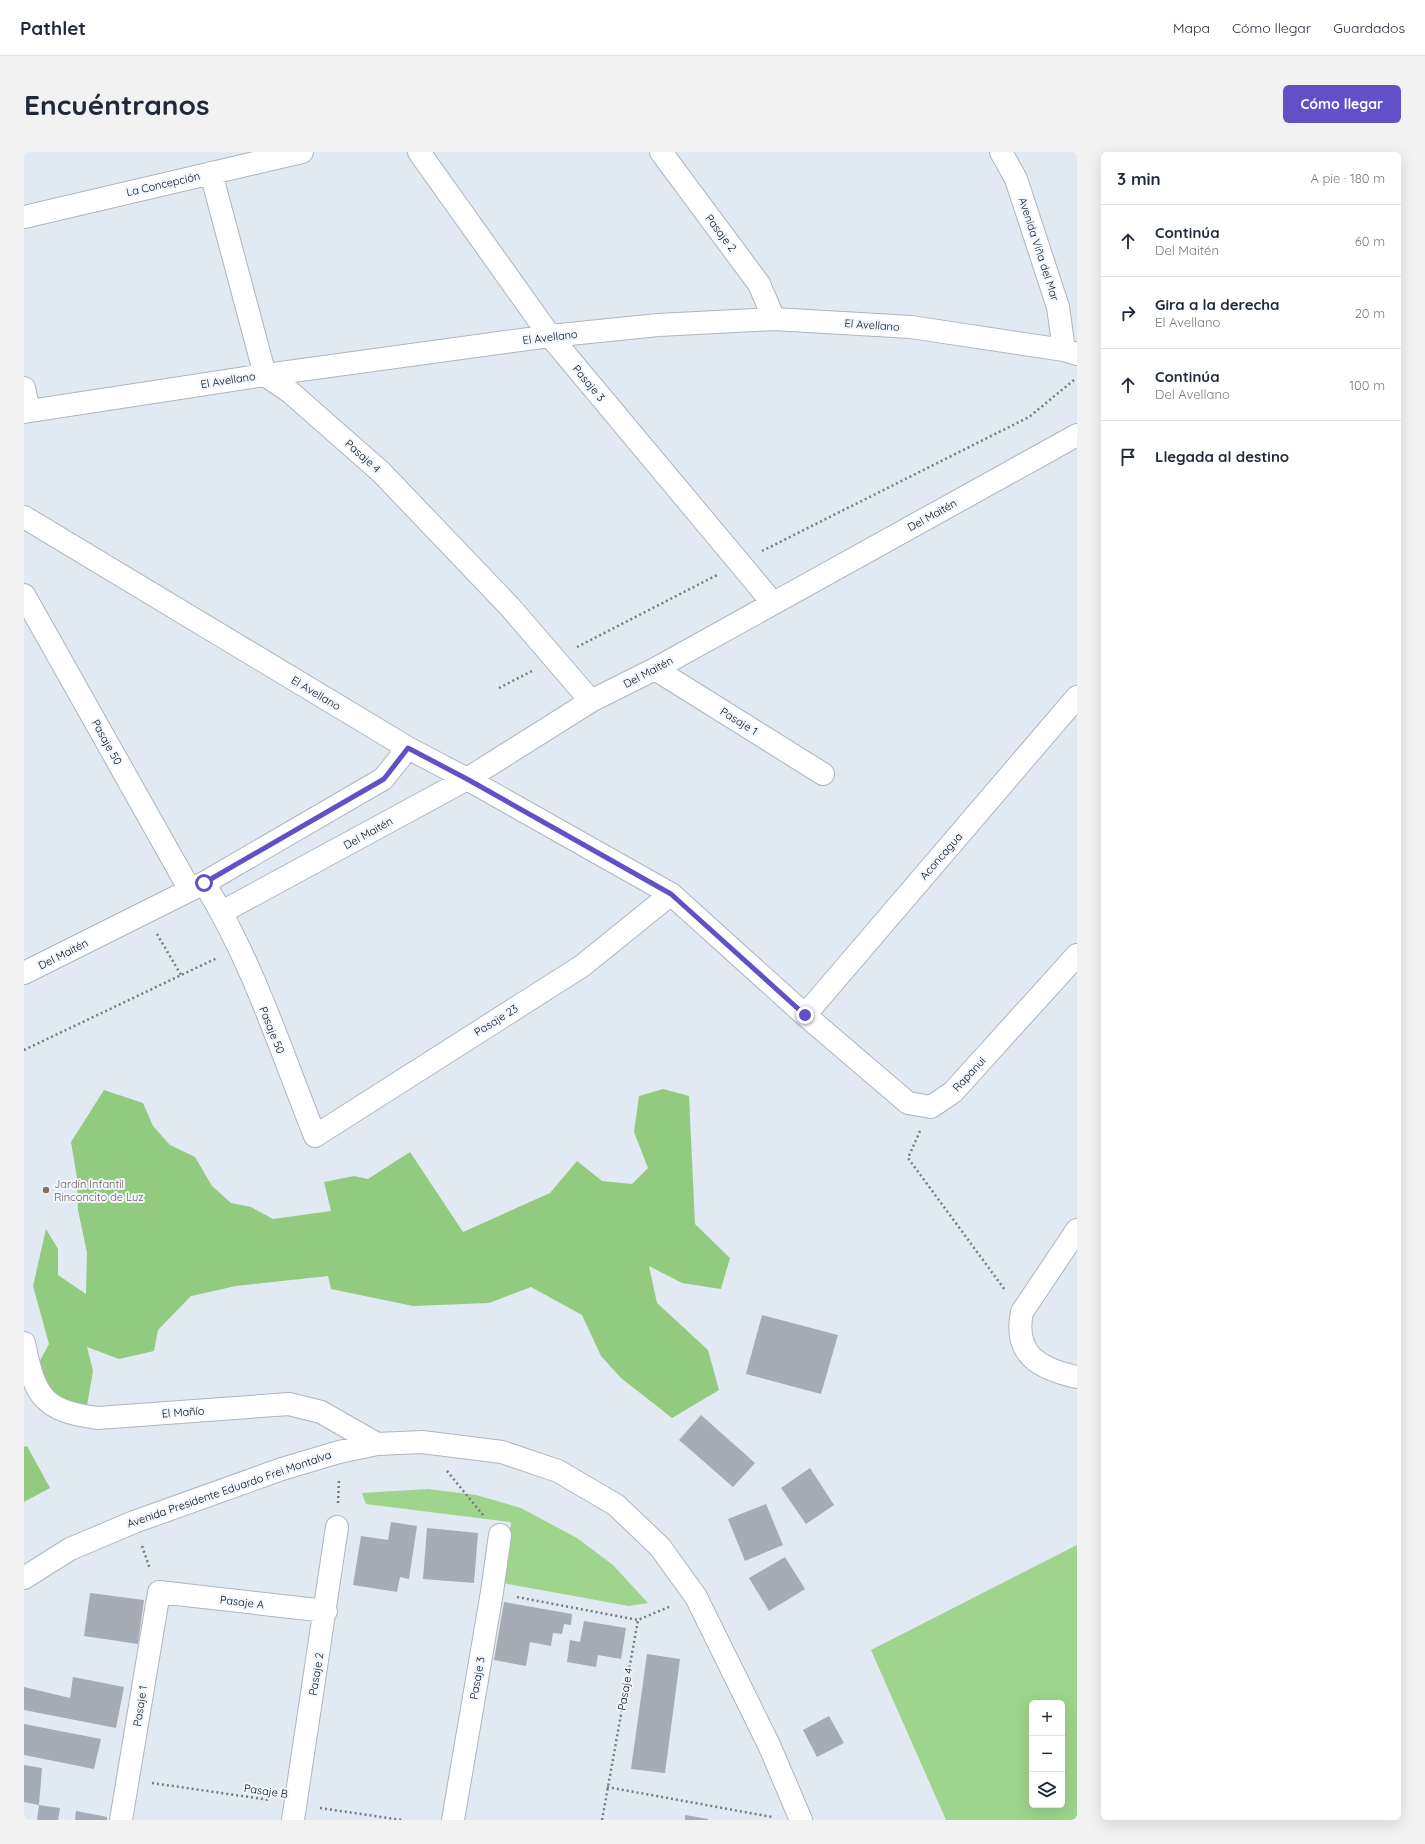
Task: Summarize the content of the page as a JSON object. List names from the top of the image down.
{
  "streets": {
    "street": [
      "La Concepción",
      "Pasaje 2",
      "Avenida Viña del Mar",
      "El Avellano",
      "Pasaje 3",
      "Pasaje 4",
      "Del Maitén",
      "Pasaje 1",
      "Pasaje 50",
      "Aconcagua",
      "Pasaje 23",
      "Rapanui",
      "El Mañío",
      "Avenida Presidente Eduardo Frei Montalva",
      "Pasaje A"
    ],
    "path": ["Pasaje B"]
  },
  "crossings": [
    ["Pasaje 2", "El Avellano"],
    ["Pasaje 2", "Pasaje A"],
    ["Pasaje 2", "Pasaje B"],
    ["Avenida Viña del Mar", "El Avellano"],
    ["El Avellano", "Pasaje 3"],
    ["El Avellano", "Pasaje 4"],
    ["El Avellano", "Del Maitén"],
    ["El Avellano", "Aconcagua"],
    ["El Avellano", "Pasaje 23"],
    ["Pasaje 3", "Del Maitén"],
    ["Pasaje 4", "Del Maitén"],
    ["Del Maitén", "Pasaje 1"],
    ["Del Maitén", "Pasaje 50"],
    ["Pasaje 1", "Pasaje A"],
    ["Pasaje 1", "Pasaje B"],
    ["Pasaje 50", "Pasaje 23"],
    ["El Mañío", "Avenida Presidente Eduardo Frei Montalva"]
  ],
  "places": ["Jardín Infantil Rinconcito de Luz"],
  "page": {
    "header": "Pathlet",
    "nav": ["Mapa", "Cómo llegar", "Guardados"],
    "buttons": "Cómo llegar",
    "title": "Encuéntranos",
    "heading": ["3 min", "A pie · 180 m"],
    "list": [
      ["Continúa", "Del Maitén", "60 m"],
      ["Gira a la derecha", "El Avellano", "20 m"],
      ["Continúa", "Del Avellano", "100 m"],
      "Llegada al destino"
    ],
    "map_buttons": ["+", "−"]
  }
}
